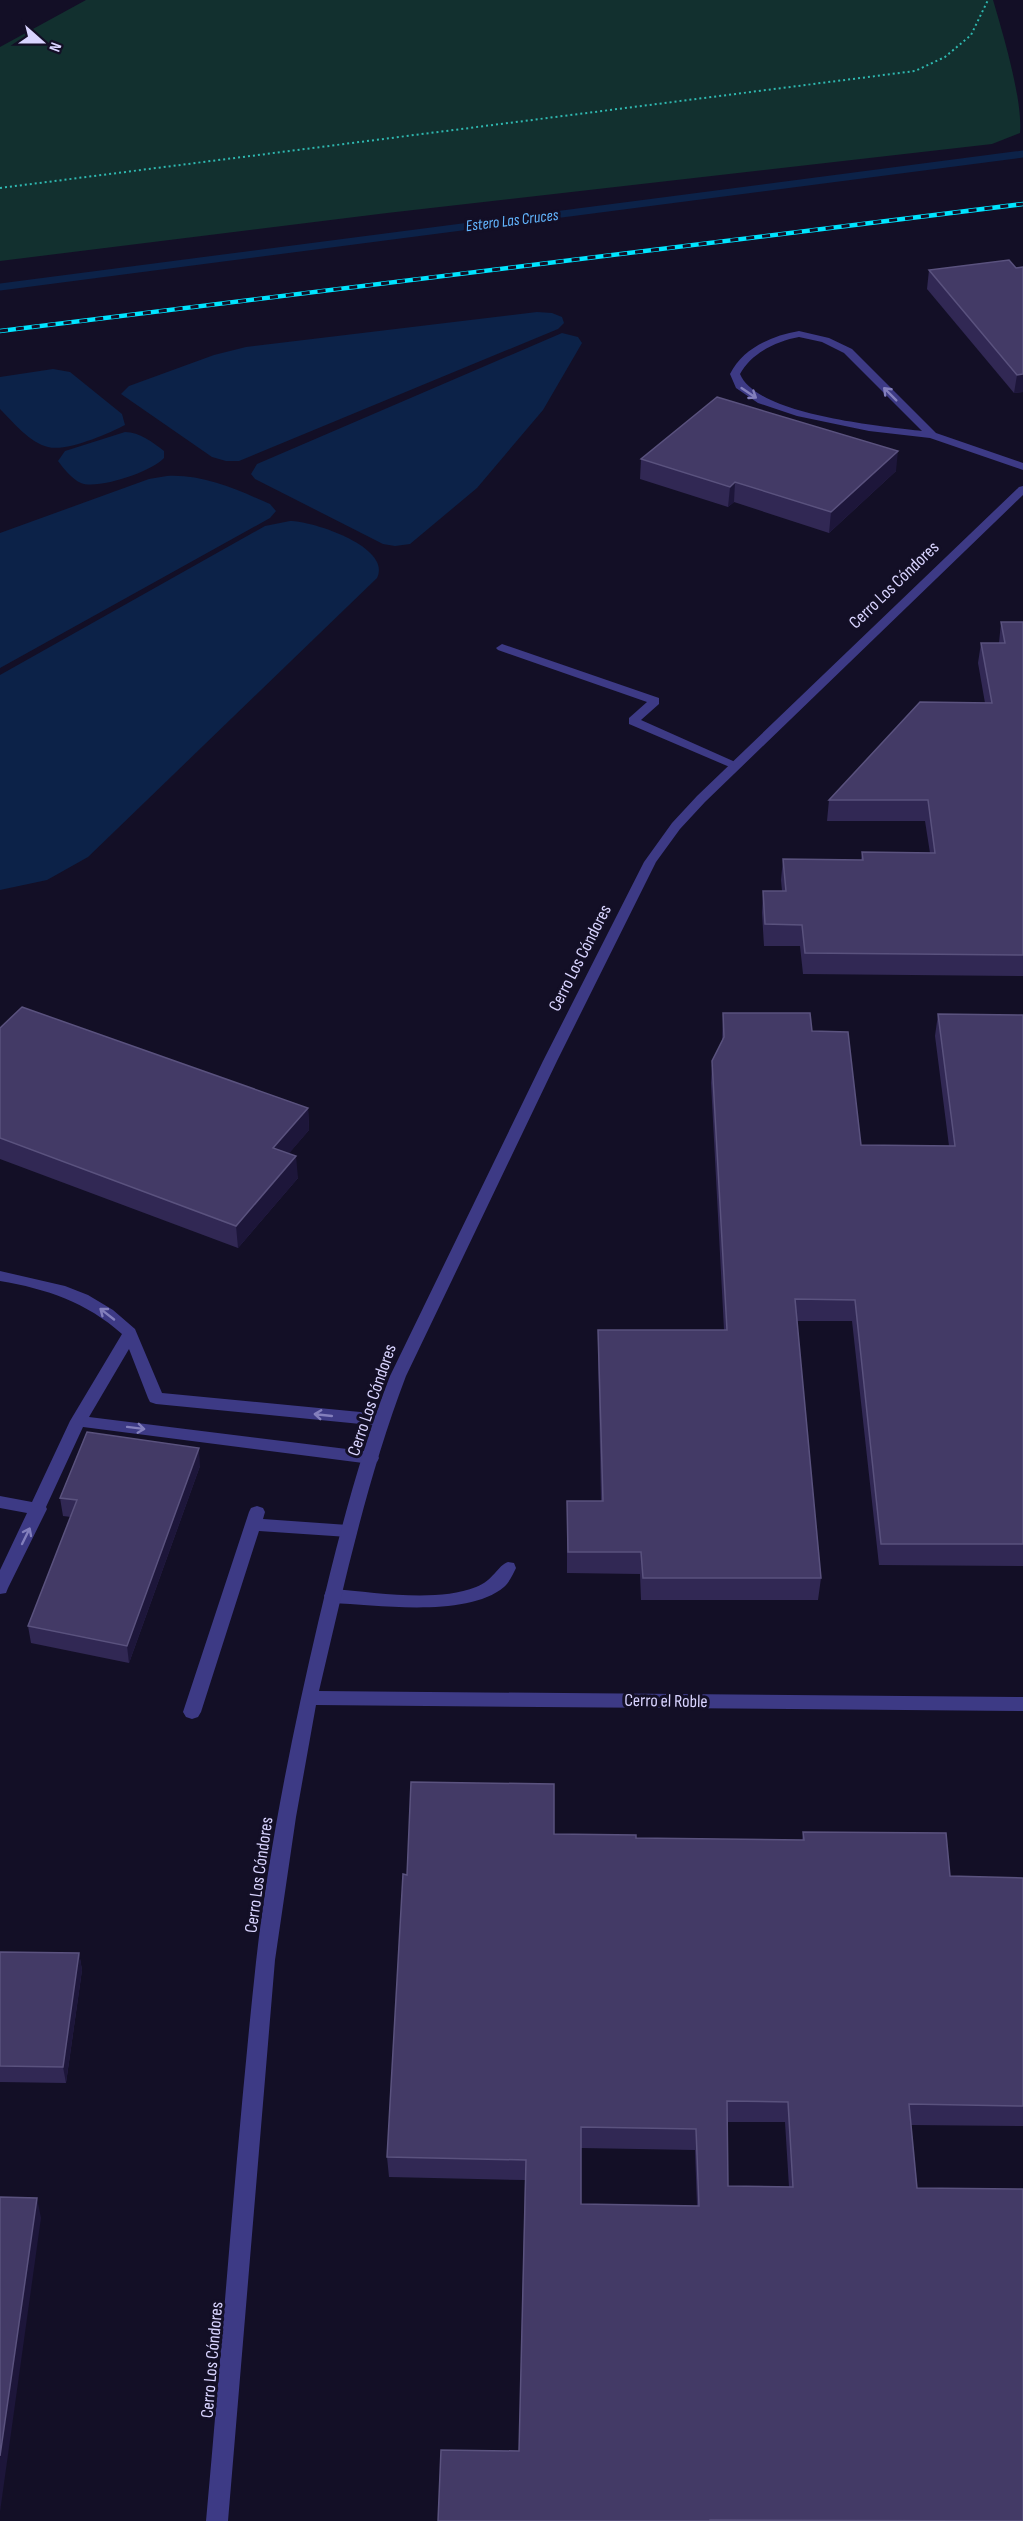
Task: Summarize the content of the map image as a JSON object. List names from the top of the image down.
{
  "streets": {
    "street": ["Cerro Los Cóndores", "Cerro el Roble"]
  },
  "crossings": [
    ["Cerro Los Cóndores", "Cerro el Roble"]
  ],
  "water": ["Estero Las Cruces"],
  "north": "right"
}
